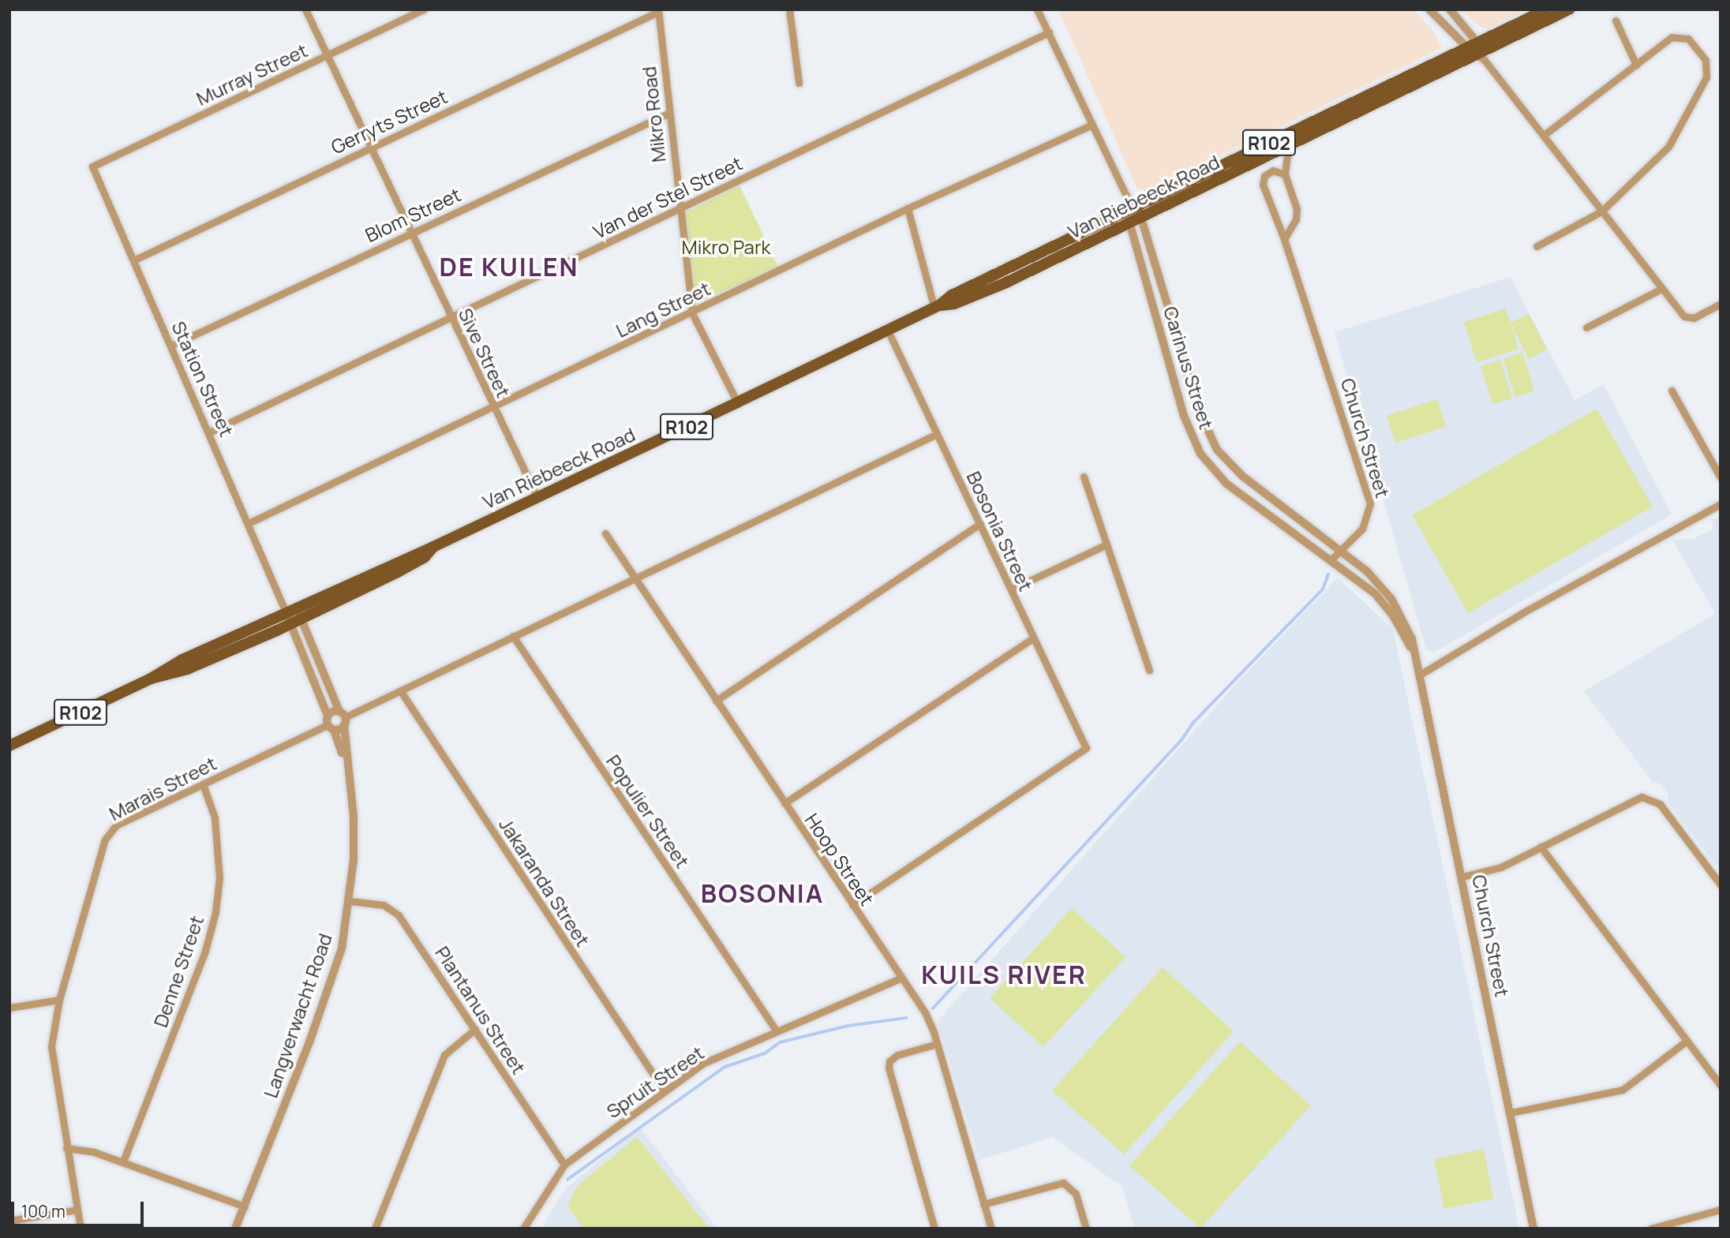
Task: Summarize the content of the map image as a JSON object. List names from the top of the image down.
{
  "streets": {
    "main road": ["R102", "Van Riebeeck Road"],
    "street": [
      "Murray Street",
      "Mikro Road",
      "Gerryts Street",
      "Van der Stel Street",
      "Blom Street",
      "Lang Street",
      "Sive Street",
      "Carinus Street",
      "Station Street",
      "Church Street",
      "Bosonia Street",
      "Marais Street",
      "Populier Street",
      "Hoop Street",
      "Jakaranda Street",
      "Denne Street",
      "Plantanus Street",
      "Langverwacht Road",
      "Spruit Street"
    ]
  },
  "crossings": [
    ["Murray Street", "Sive Street"],
    ["Murray Street", "Station Street"],
    ["Mikro Road", "Gerryts Street"],
    ["Mikro Road", "Van Riebeeck Road"],
    ["Mikro Road", "Van der Stel Street"],
    ["Mikro Road", "Blom Street"],
    ["Mikro Road", "Lang Street"],
    ["Gerryts Street", "Sive Street"],
    ["Gerryts Street", "Station Street"],
    ["Van Riebeeck Road", "Sive Street"],
    ["Van Riebeeck Road", "Carinus Street"],
    ["Van Riebeeck Road", "Station Street"],
    ["Van Riebeeck Road", "Bosonia Street"],
    ["Van Riebeeck Road", "Langverwacht Road"],
    ["Van der Stel Street", "Sive Street"],
    ["Van der Stel Street", "Station Street"],
    ["Blom Street", "Sive Street"],
    ["Blom Street", "Station Street"],
    ["Lang Street", "Sive Street"],
    ["Lang Street", "Station Street"],
    ["Carinus Street", "Church Street"],
    ["Station Street", "Langverwacht Road"],
    ["Bosonia Street", "Hoop Street"],
    ["Marais Street", "Denne Street"],
    ["Marais Street", "Langverwacht Road"],
    ["Populier Street", "Spruit Street"],
    ["Hoop Street", "Spruit Street"],
    ["Jakaranda Street", "Spruit Street"],
    ["Plantanus Street", "Langverwacht Road"],
    ["Plantanus Street", "Spruit Street"]
  ],
  "districts": ["DE KUILEN", "BOSONIA", "KUILS RIVER"],
  "parks": ["Mikro Park"],
  "scale_bar": "100 m"
}
